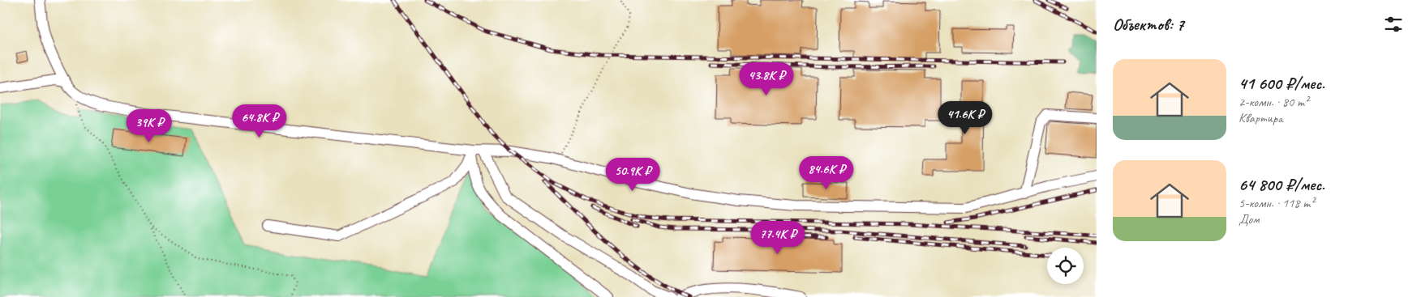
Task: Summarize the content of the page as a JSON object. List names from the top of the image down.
{
  "page": {
    "heading": "Объектов: 7",
    "list": [
      {
        "name": "41 600 ₽/мес.",
        "note": "2-комн. · 80 m² · Квартира"
      },
      {
        "name": "64 800 ₽/мес.",
        "note": "5-комн. · 118 m² · Дом"
      }
    ],
    "price": [
      "43.8K ₽",
      "41.6K ₽",
      "64.8K ₽",
      "39K ₽",
      "84.6K ₽",
      "50.9K ₽",
      "77.4K ₽"
    ]
  }
}
